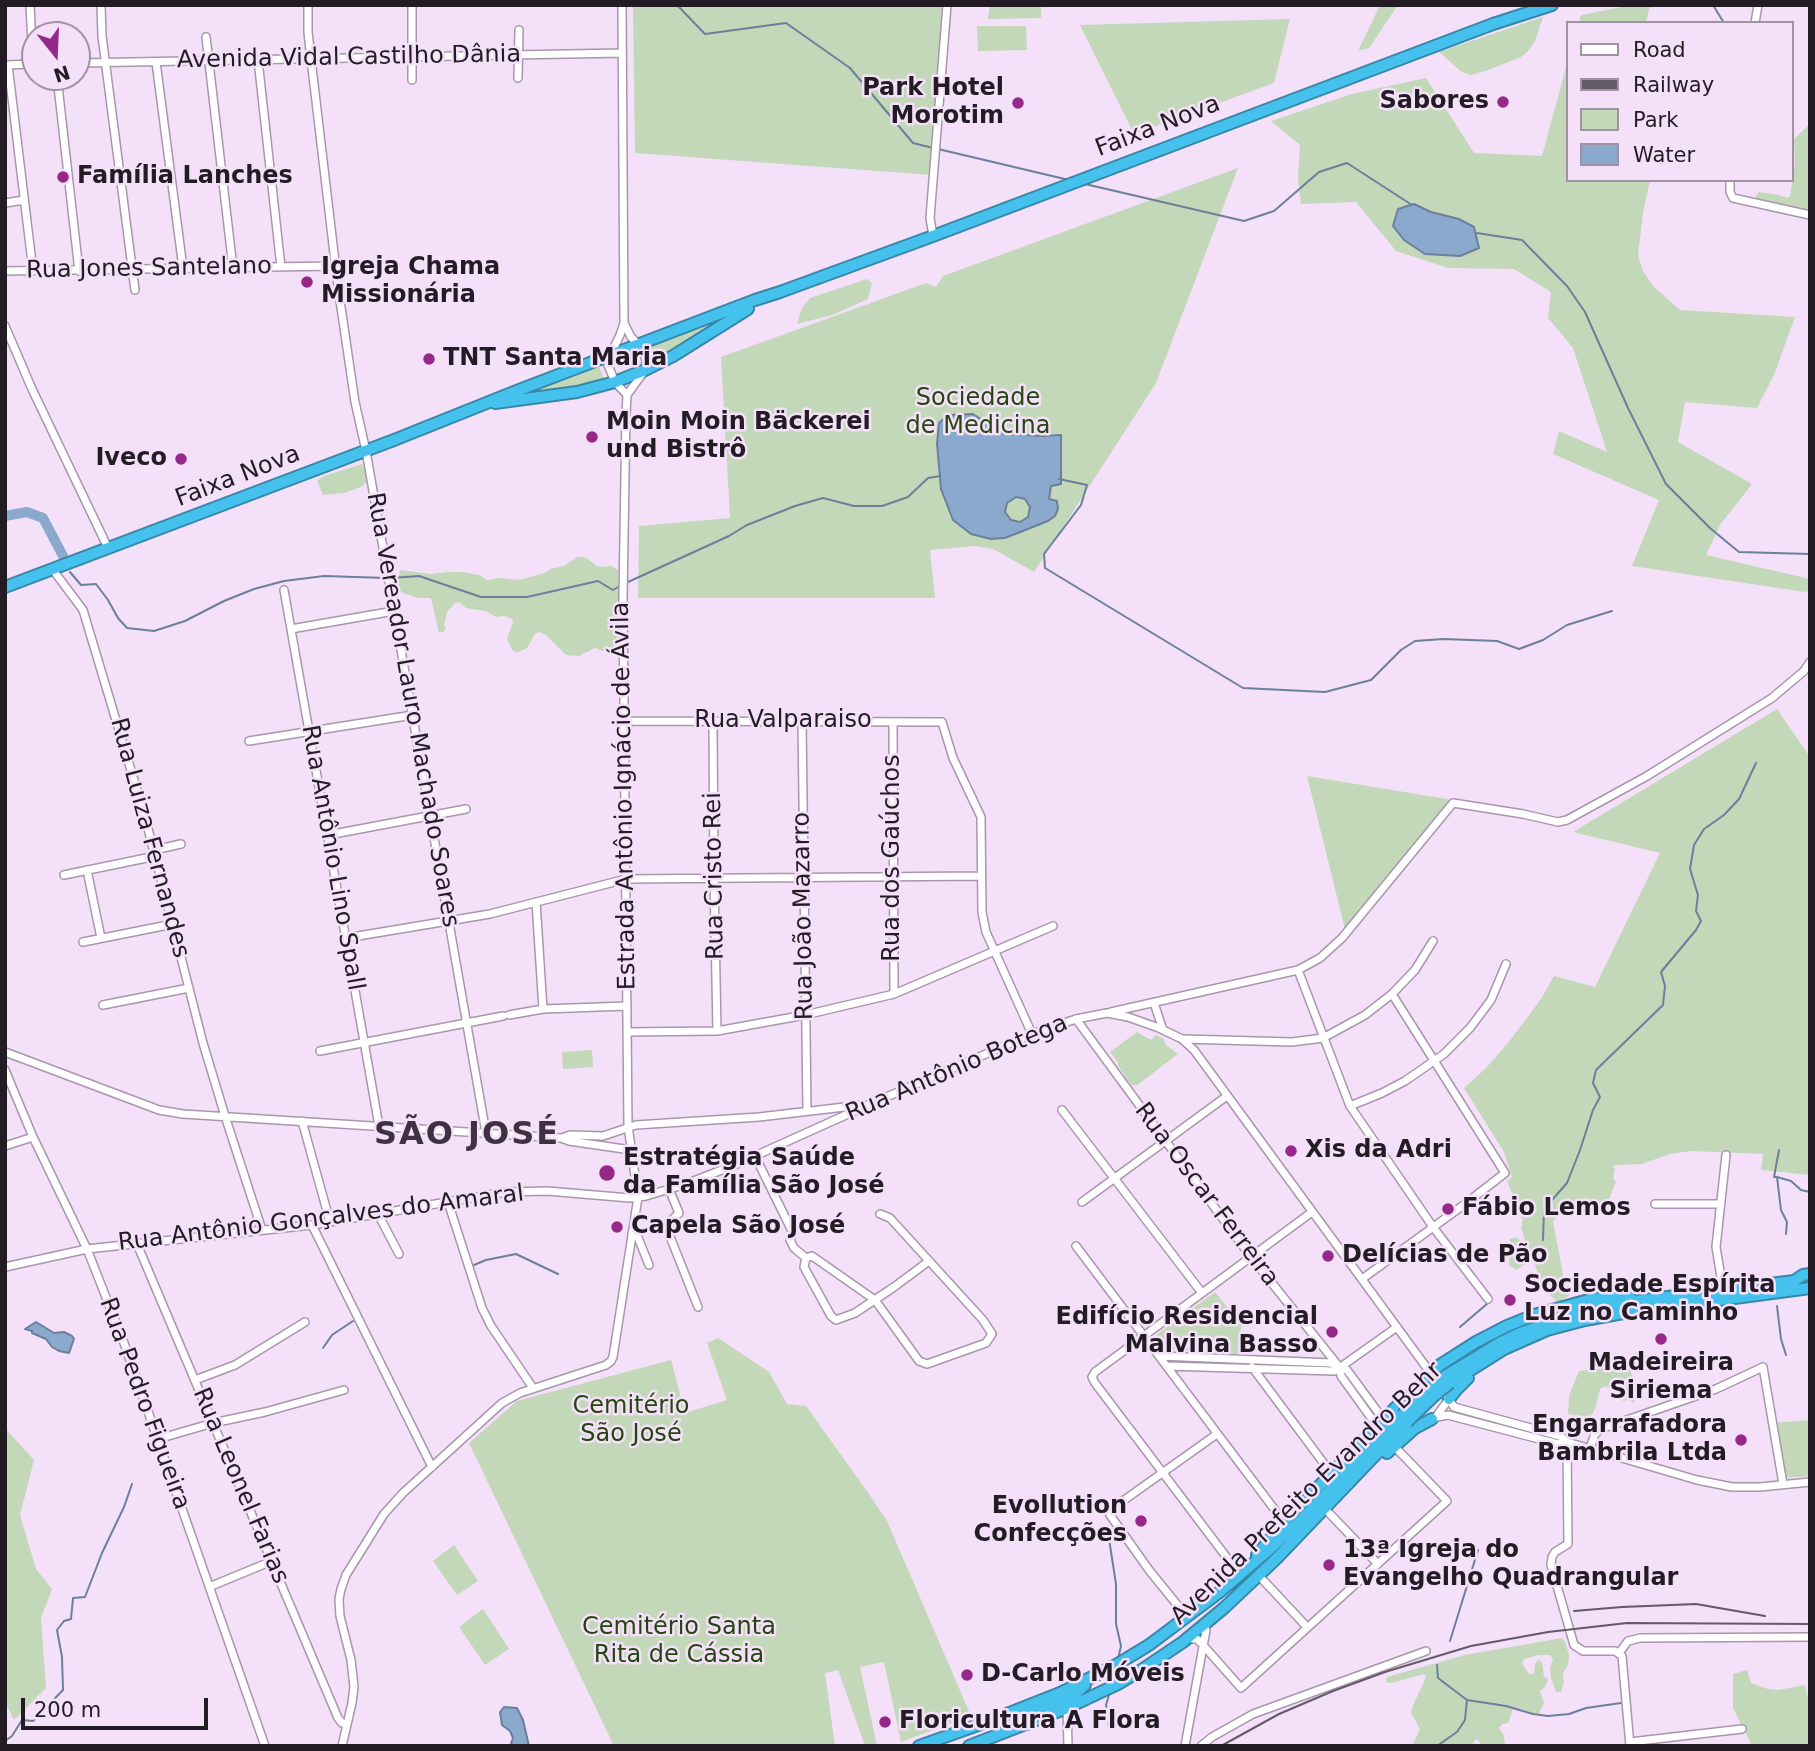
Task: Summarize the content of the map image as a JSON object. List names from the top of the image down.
{
  "streets": {
    "highway": ["Faixa Nova", "Avenida Prefeito Evandro Behr"],
    "street": [
      "Avenida Vidal Castilho Dânia",
      "Rua Jones Santelano",
      "Rua Vereador Lauro Machado Soares",
      "Rua Valparaiso",
      "Estrada Antônio Ignácio de Ávila",
      "Rua Luiza Fernandes",
      "Rua Antônio Lino Spall",
      "Rua dos Gaúchos",
      "Rua Cristo Rei",
      "Rua João Mazarro",
      "Rua Antônio Botega",
      "Rua Oscar Ferreira",
      "Rua Antônio Gonçalves do Amaral",
      "Rua Pedro Figueira",
      "Rua Leonel Farias"
    ]
  },
  "crossings": [
    ["Avenida Vidal Castilho Dânia", "Rua Vereador Lauro Machado Soares"],
    ["Faixa Nova", "Rua Vereador Lauro Machado Soares"],
    ["Faixa Nova", "Rua Luiza Fernandes"],
    ["Rua Jones Santelano", "Rua Vereador Lauro Machado Soares"],
    ["Rua Valparaiso", "Estrada Antônio Ignácio de Ávila"],
    ["Rua Valparaiso", "Rua dos Gaúchos"],
    ["Rua Valparaiso", "Rua Cristo Rei"],
    ["Rua Valparaiso", "Rua João Mazarro"],
    ["Estrada Antônio Ignácio de Ávila", "Rua Antônio Botega"],
    ["Estrada Antônio Ignácio de Ávila", "Rua Antônio Gonçalves do Amaral"],
    ["Rua Luiza Fernandes", "Rua Antônio Gonçalves do Amaral"],
    ["Rua Antônio Botega", "Rua Oscar Ferreira"],
    ["Rua Antônio Botega", "Rua Antônio Gonçalves do Amaral"],
    ["Rua Antônio Botega", "Avenida Prefeito Evandro Behr"],
    ["Rua Antônio Gonçalves do Amaral", "Rua Pedro Figueira"],
    ["Rua Antônio Gonçalves do Amaral", "Rua Leonel Farias"]
  ],
  "districts": ["SÃO JOSÉ"],
  "parks": ["Sociedade de Medicina", "Cemitério São José", "Cemitério Santa Rita de Cássia"],
  "places": [
    "Sabores",
    "Park Hotel Morotim",
    "Família Lanches",
    "Igreja Chama Missionária",
    "TNT Santa Maria",
    "Moin Moin Bäckerei und Bistrô",
    "Iveco",
    "Xis da Adri",
    "Estratégia Saúde da Família São José",
    "Fábio Lemos",
    "Capela São José",
    "Delícias de Pão",
    "Sociedade Espírita Luz no Caminho",
    "Edifício Residencial Malvina Basso",
    "Madeireira Siriema",
    "Engarrafadora Bambrila Ltda",
    "Evollution Confecções",
    "13ª Igreja do Evangelho Quadrangular",
    "D-Carlo Móveis",
    "Floricultura A Flora"
  ],
  "legend": [
    "Road",
    "Railway",
    "Park",
    "Water"
  ],
  "scale_bar": "200 m",
  "north": "bottom"
}
